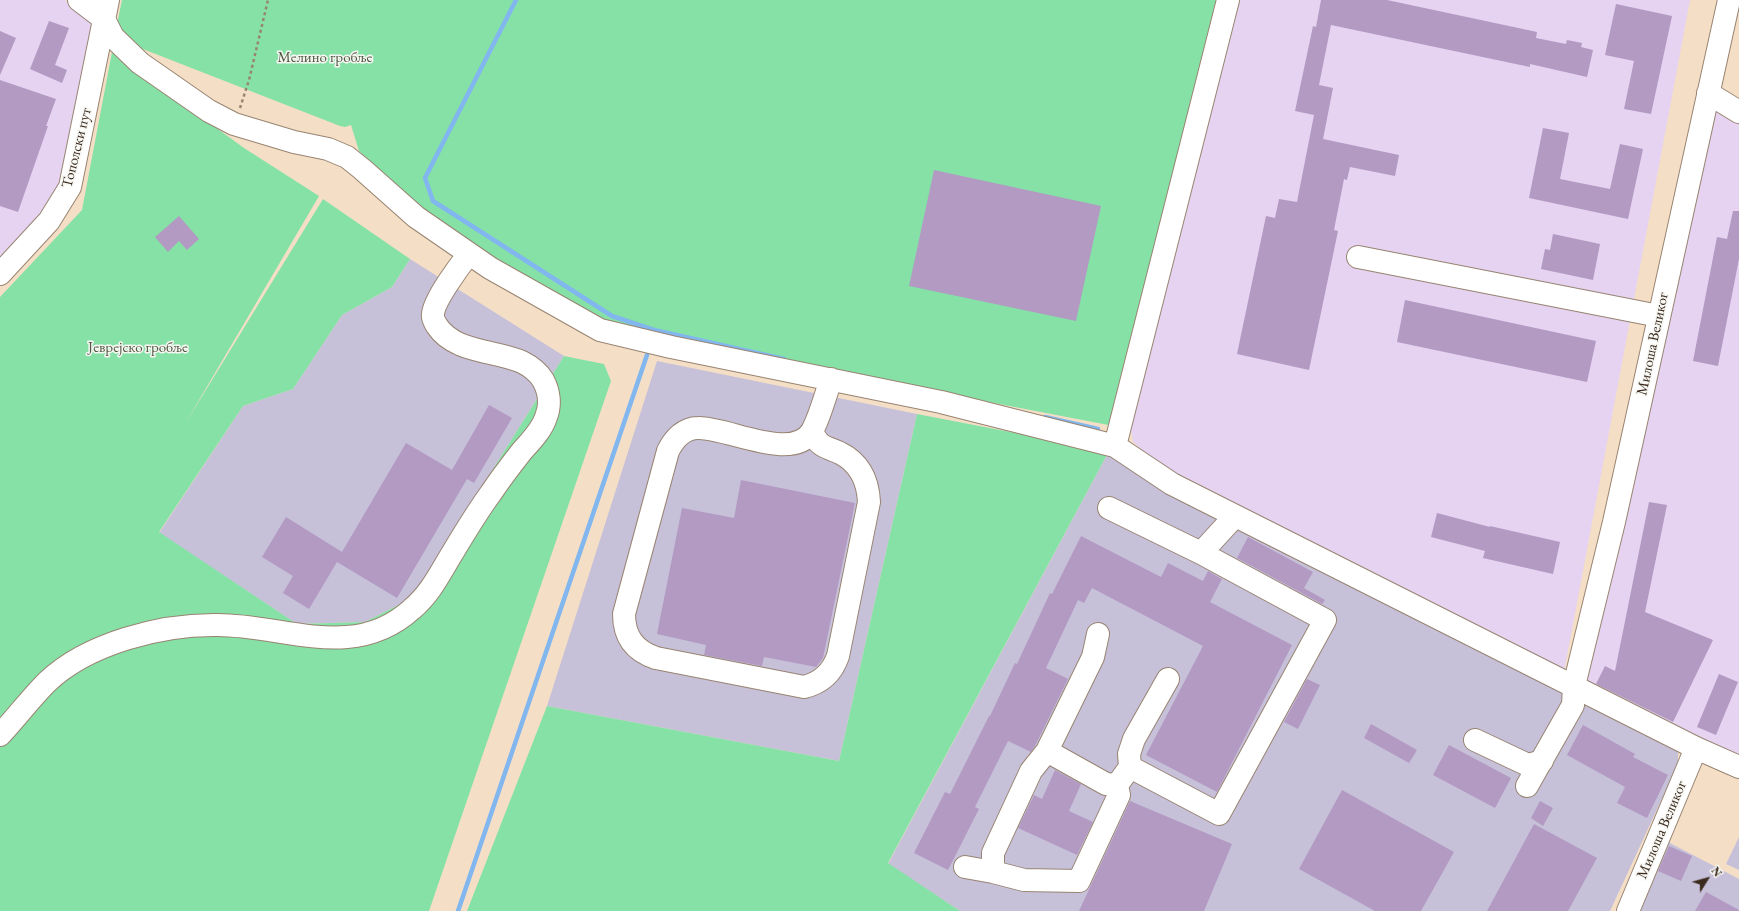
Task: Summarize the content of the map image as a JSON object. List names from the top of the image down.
{
  "streets": {
    "street": ["Тополски пут", "Милоша Великог"]
  },
  "parks": ["Мелино гробље", "Јеврејско гробље"],
  "north": "top right"
}
